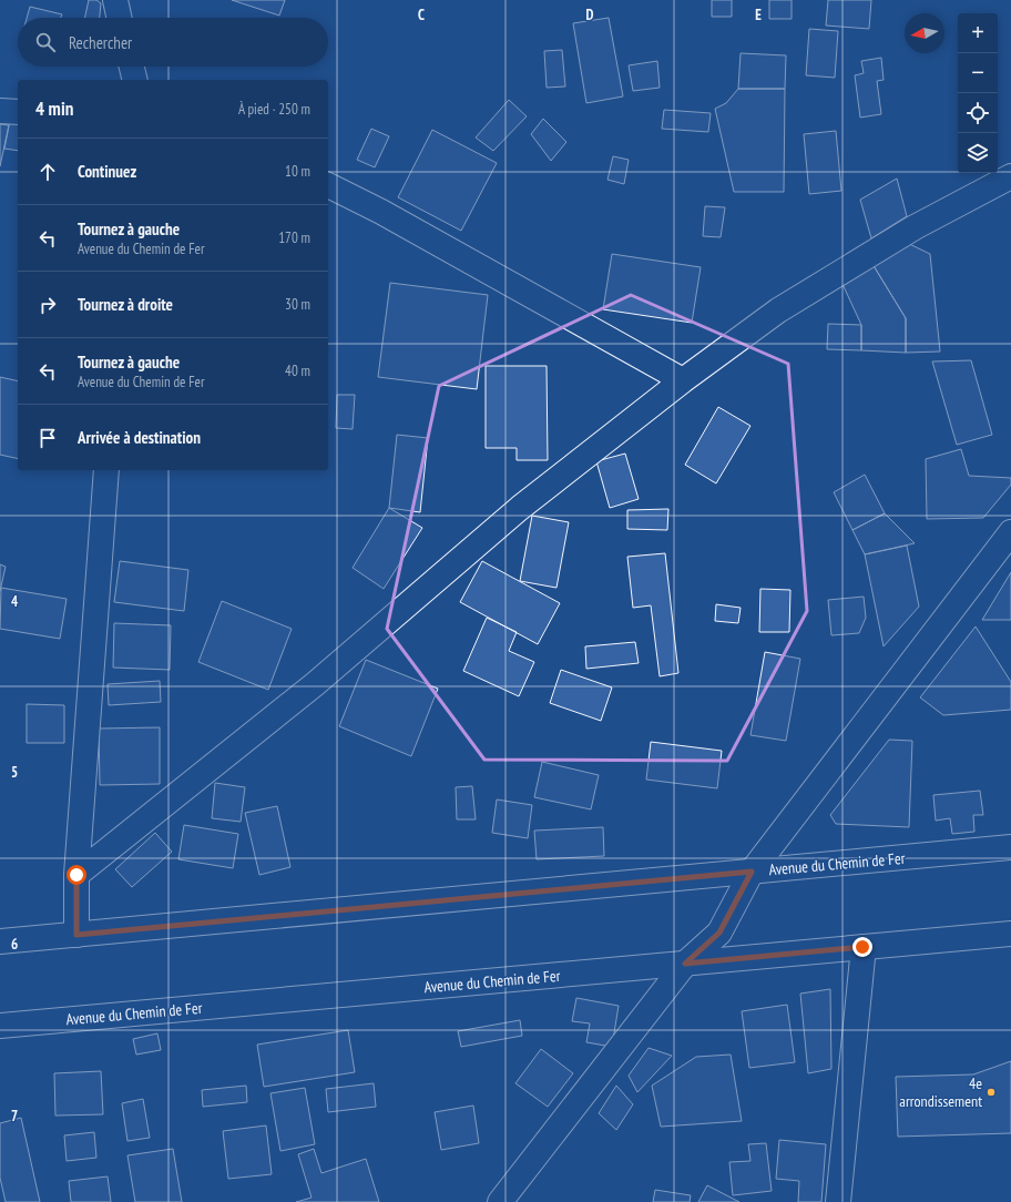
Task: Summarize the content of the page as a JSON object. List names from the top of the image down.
{
  "streets": {
    "street": ["Avenue du Chemin de Fer"]
  },
  "places": ["4e arrondissement"],
  "north": "left",
  "page": {
    "map_buttons": ["+", "−"],
    "search": "Rechercher",
    "heading": ["4 min", "À pied · 250 m"],
    "list": [
      ["Continuez", "10 m"],
      ["Tournez à gauche", "Avenue du Chemin de Fer", "170 m"],
      ["Tournez à droite", "30 m"],
      ["Tournez à gauche", "Avenue du Chemin de Fer", "40 m"],
      "Arrivée à destination"
    ]
  },
  "grid": {
    "columns": ["C", "D", "E"],
    "rows": [
      "4",
      "5",
      "6",
      "7"
    ]
  }
}
